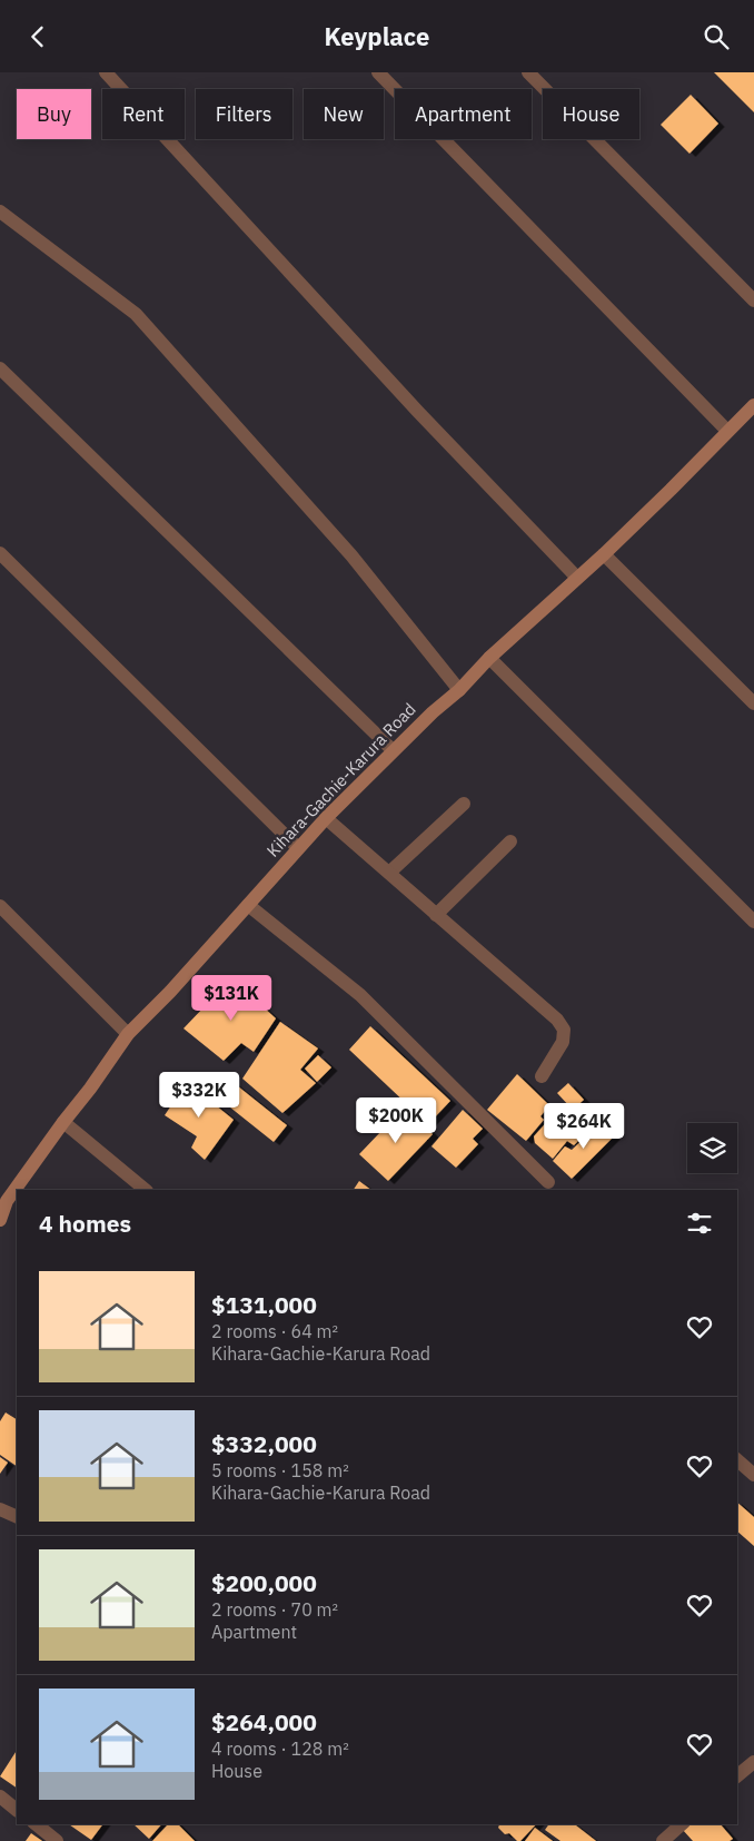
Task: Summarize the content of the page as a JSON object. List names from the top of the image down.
{
  "streets": {
    "street": ["Kihara-Gachie-Karura Road"]
  },
  "page": {
    "header": "Keyplace",
    "chip": [
      "Buy",
      "Rent",
      "Filters",
      "New",
      "Apartment",
      "House"
    ],
    "price": [
      "$131K",
      "$332K",
      "$200K",
      "$264K"
    ],
    "heading": "4 homes",
    "list": [
      {
        "name": "$131,000",
        "note": "2 rooms · 64 m² · Kihara-Gachie-Karura Road"
      },
      {
        "name": "$332,000",
        "note": "5 rooms · 158 m² · Kihara-Gachie-Karura Road"
      },
      {
        "name": "$200,000",
        "note": "2 rooms · 70 m² · Apartment"
      },
      {
        "name": "$264,000",
        "note": "4 rooms · 128 m² · House"
      }
    ]
  }
}
